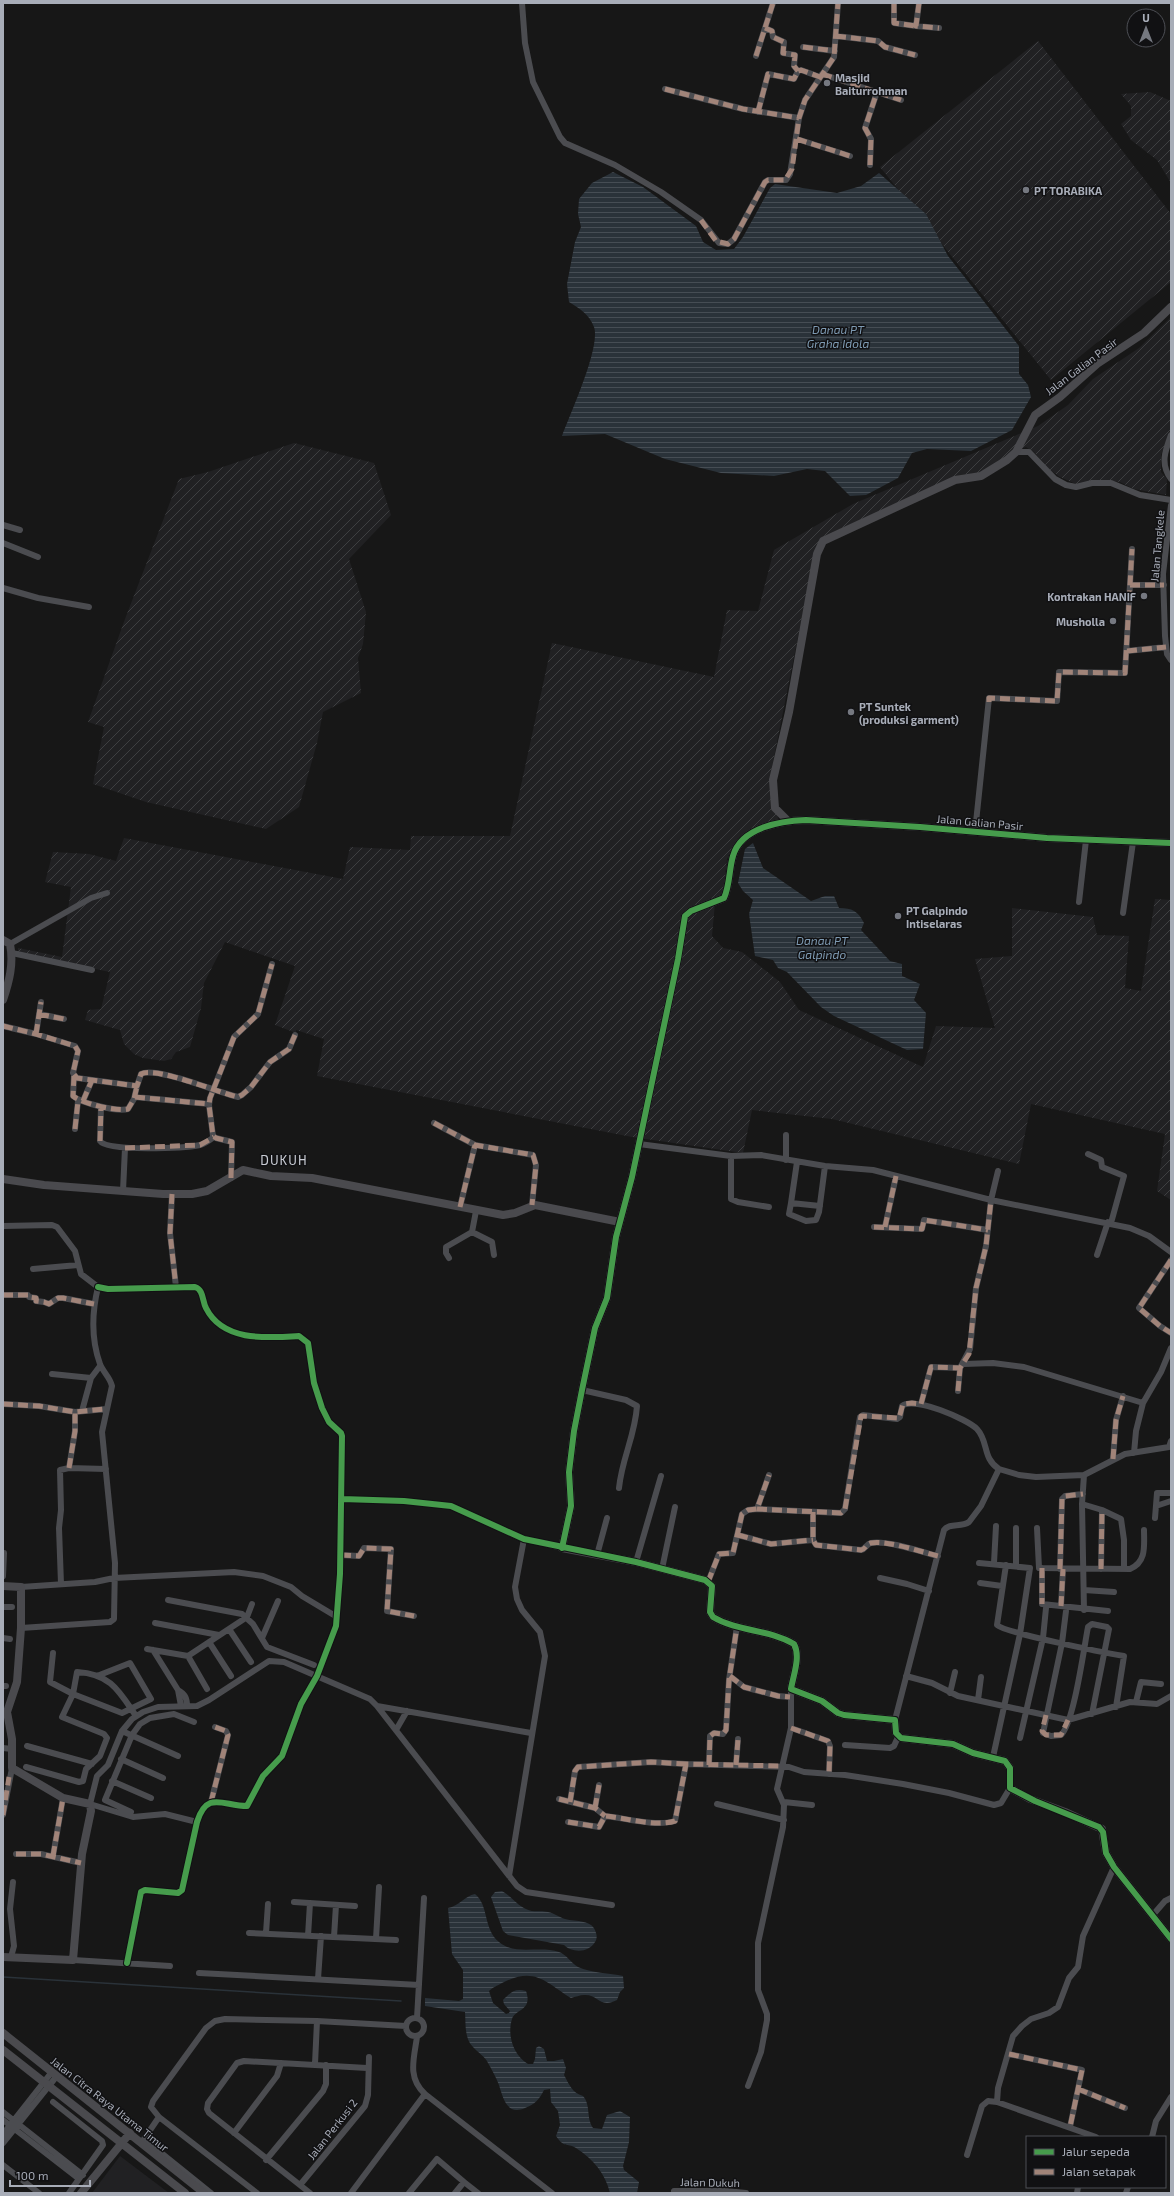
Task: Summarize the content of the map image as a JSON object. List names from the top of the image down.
{
  "streets": {
    "street": [
      "Jalan Galian Pasir",
      "Jalan Tangkele",
      "Jalan Citra Raya Utama Timur",
      "Jalan Perkusi 2",
      "Jalan Dukuh"
    ]
  },
  "districts": ["DUKUH"],
  "water": ["Danau PT Graha Idola", "Danau PT Galpindo"],
  "places": [
    "Masjid Baiturrohman",
    "PT TORABIKA",
    "Kontrakan HANIF",
    "Musholla",
    "PT Suntek (produksi garment)",
    "PT Galpindo Intiselaras"
  ],
  "legend": ["Jalur sepeda", "Jalan setapak"],
  "scale_bar": "100 m",
  "north": "top"
}
